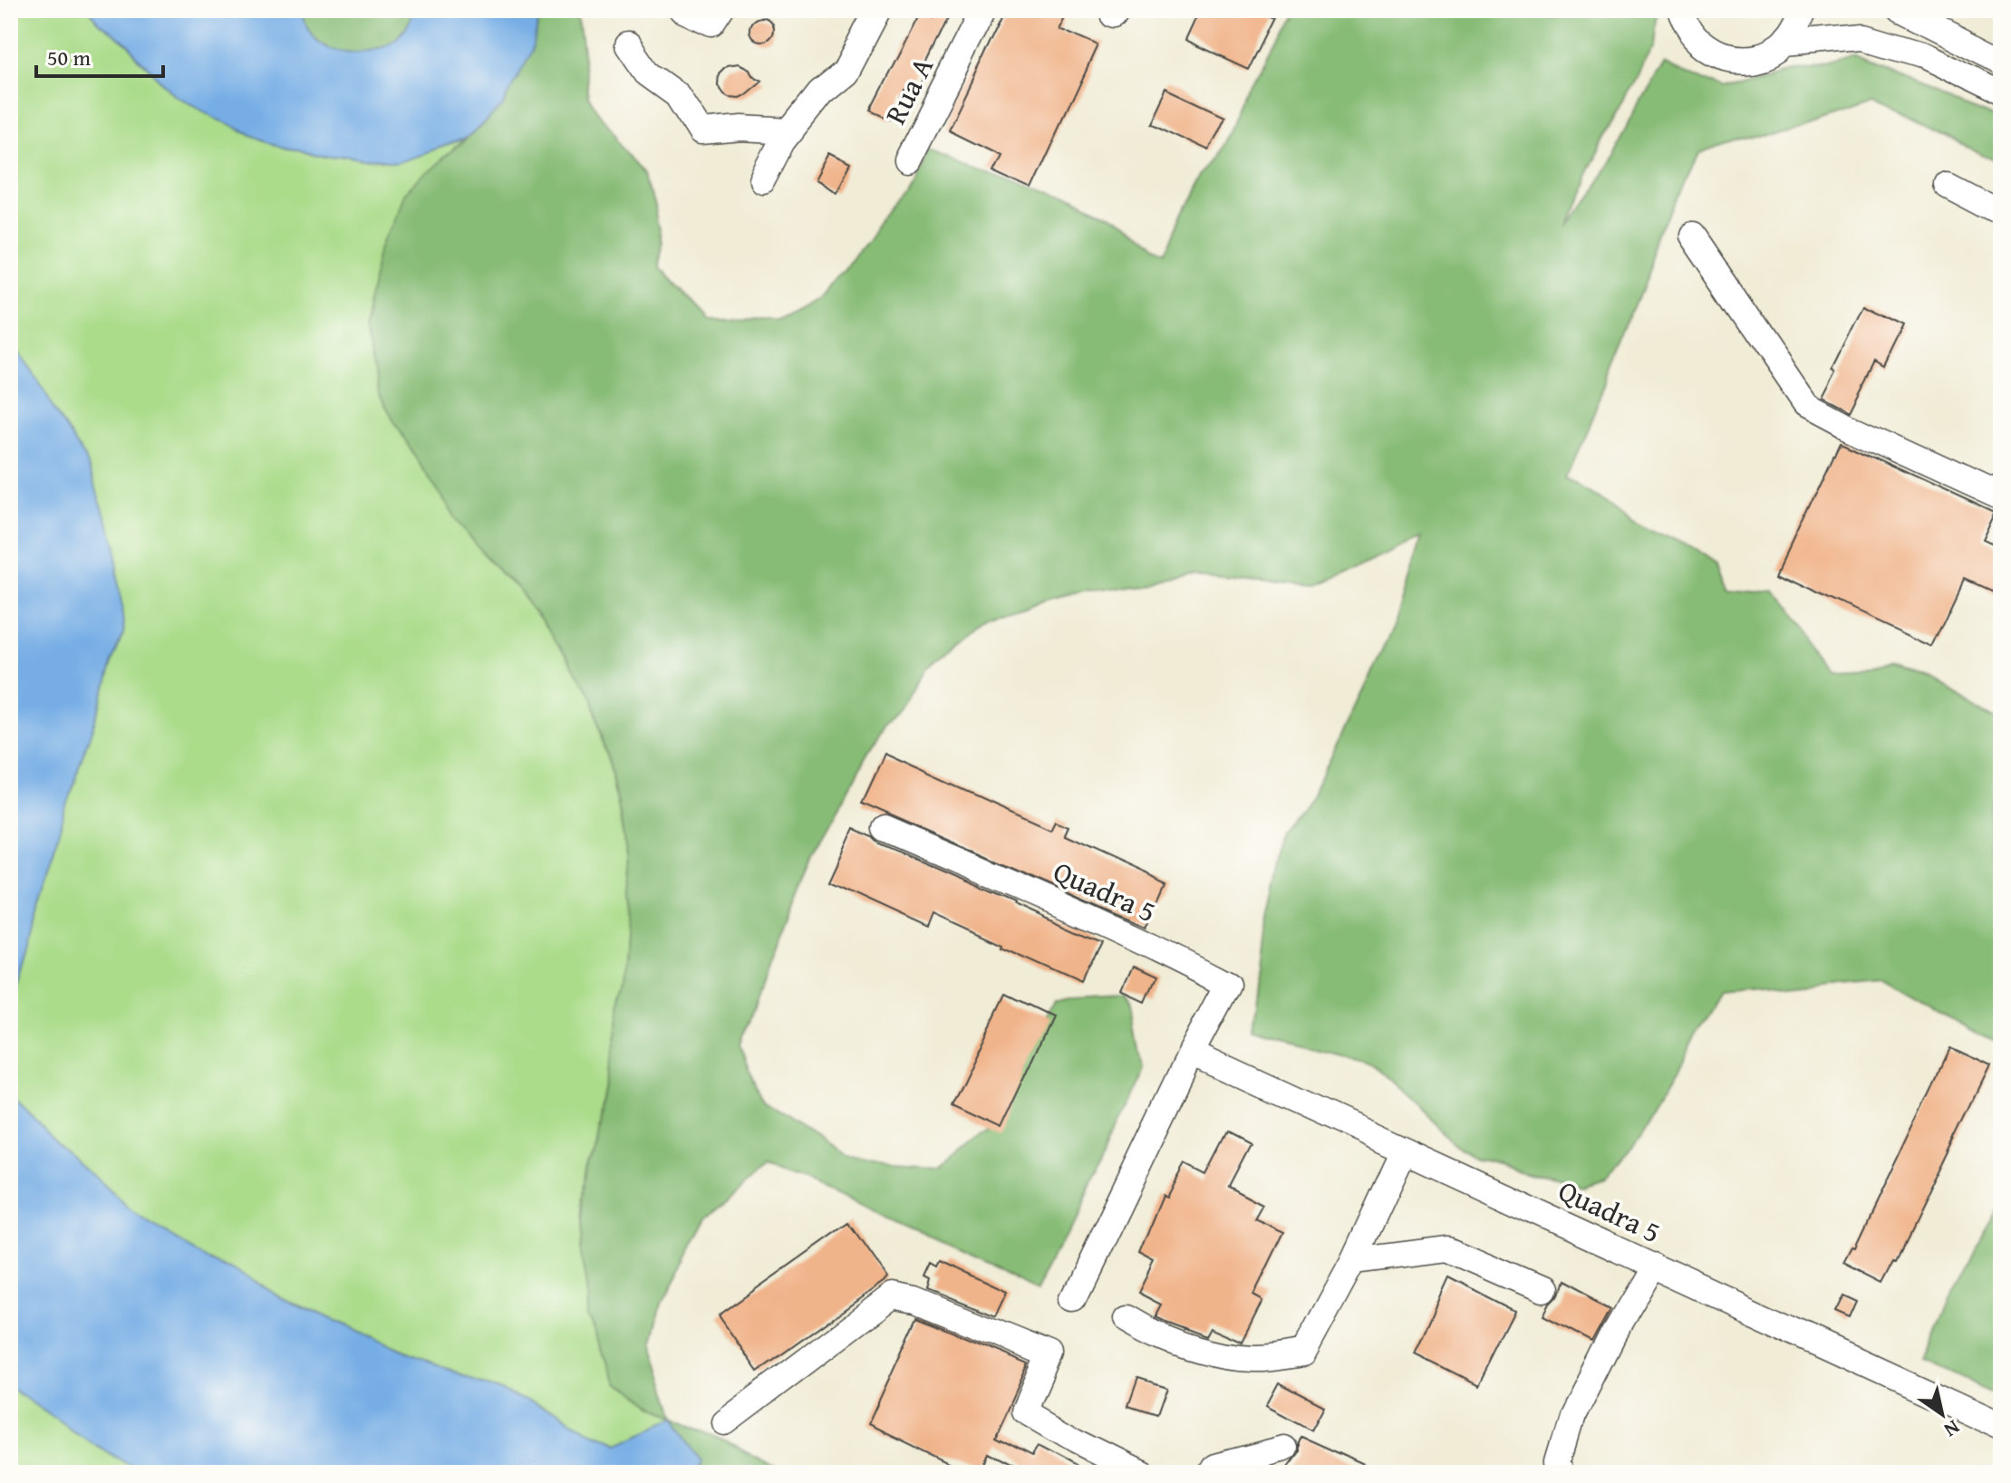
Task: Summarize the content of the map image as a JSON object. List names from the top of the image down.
{
  "streets": {
    "street": ["Rua A", "Quadra 5"]
  },
  "scale_bar": "50 m",
  "north": "bottom right"
}
